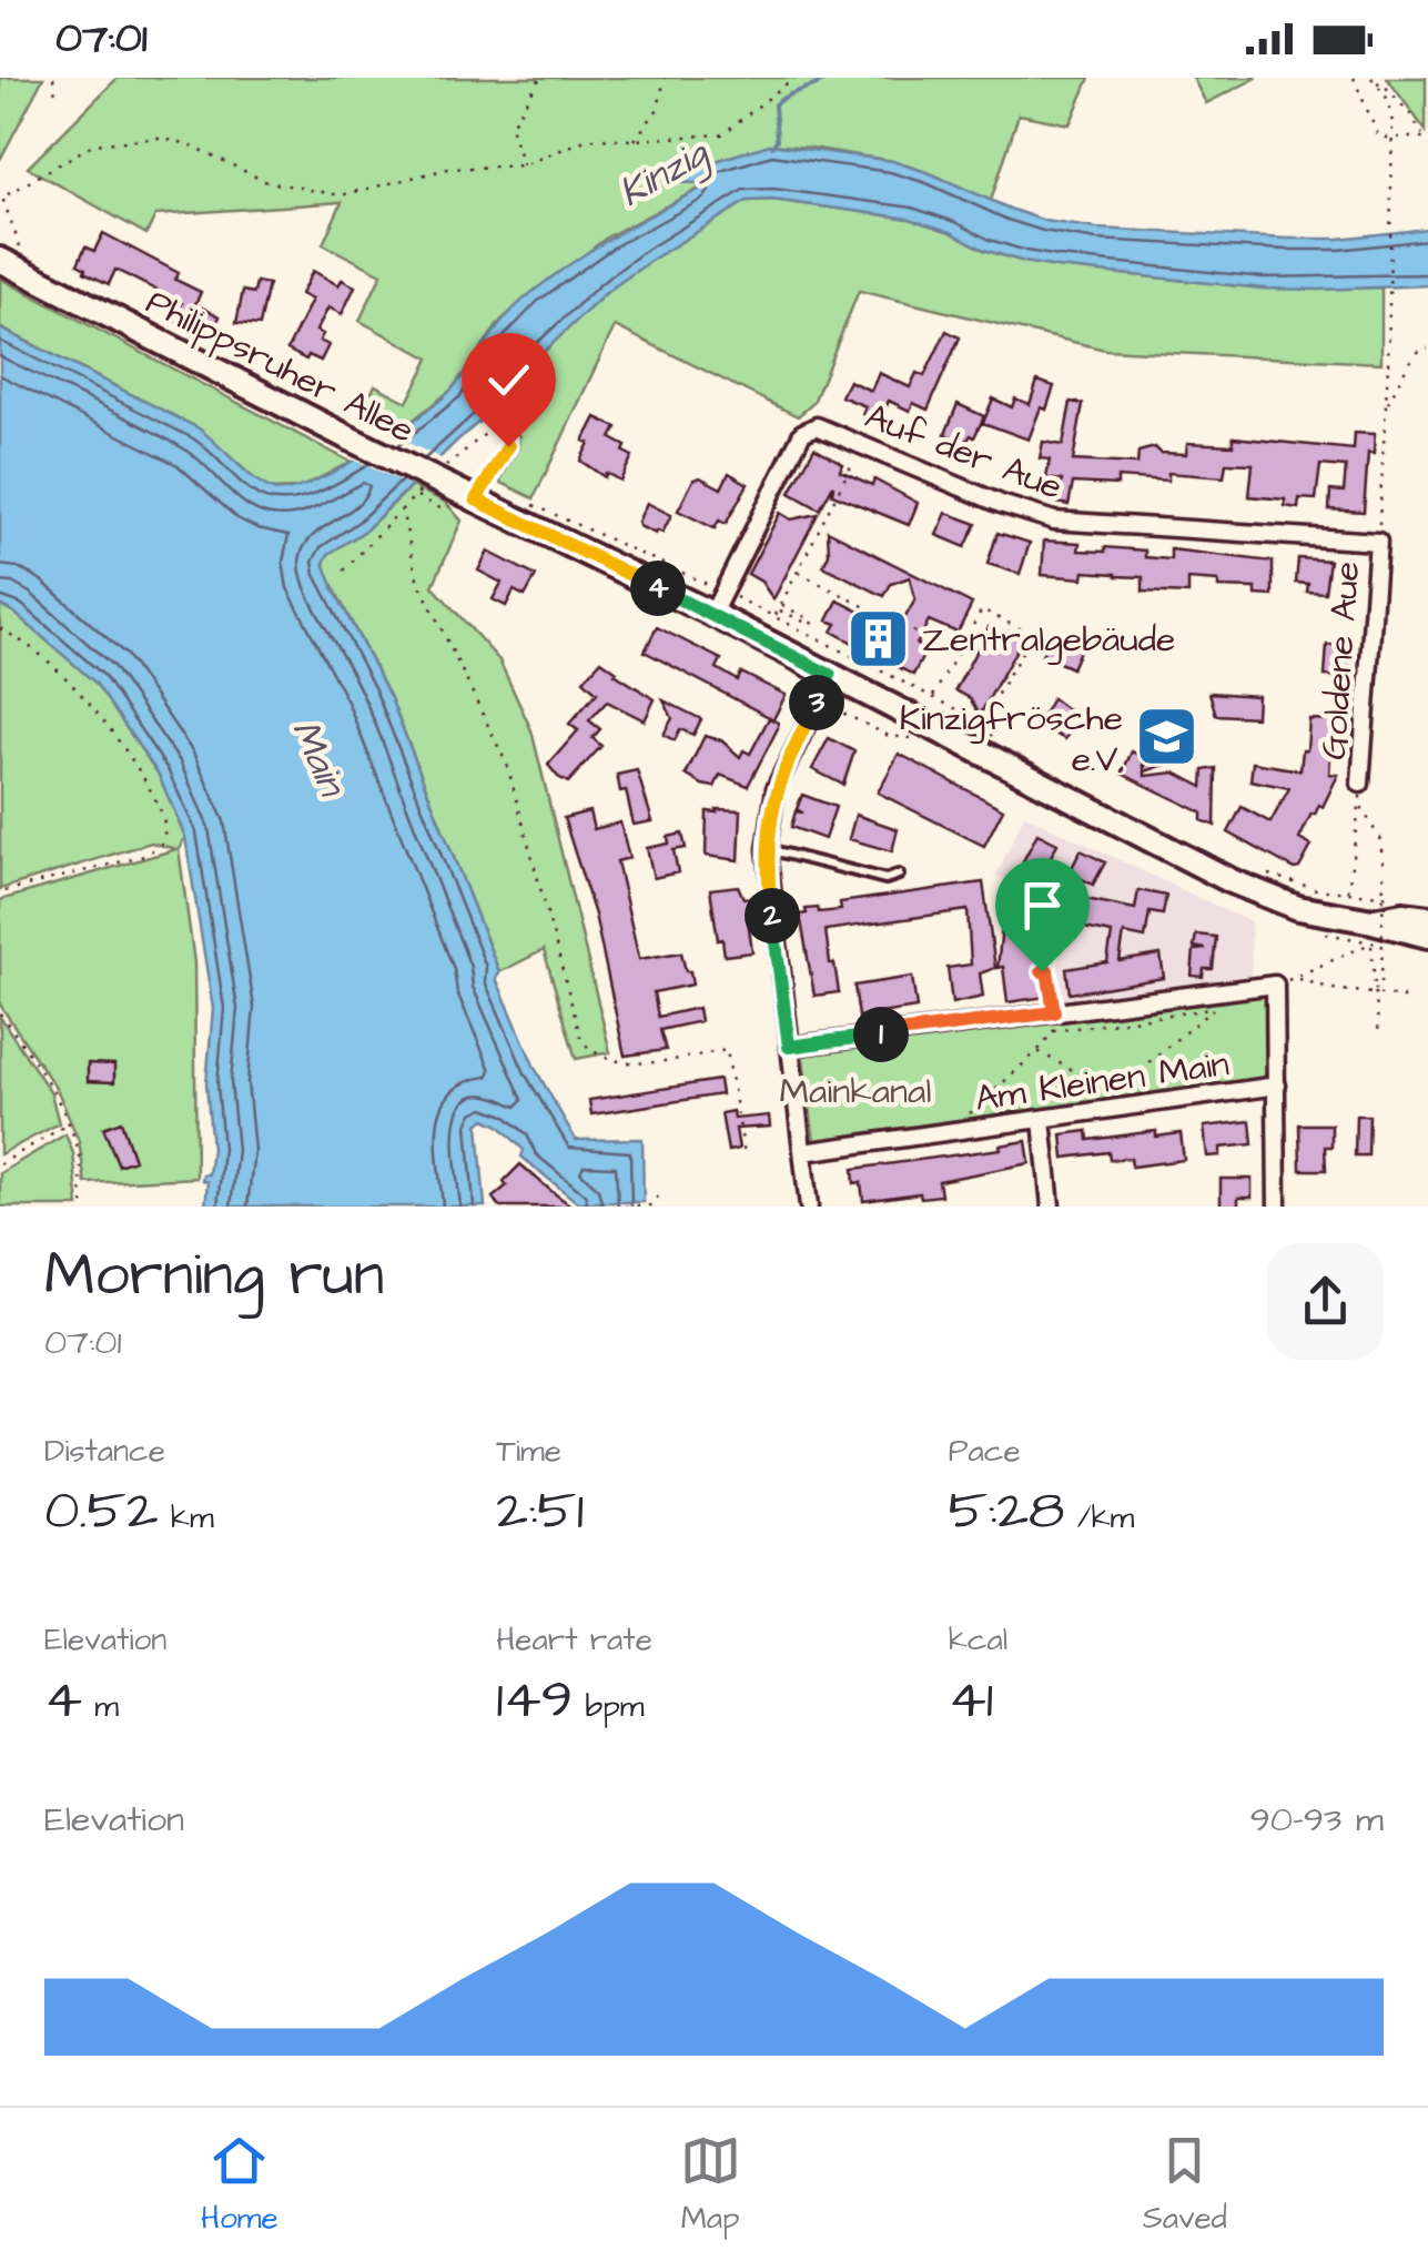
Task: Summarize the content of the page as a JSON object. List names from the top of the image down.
{
  "streets": {
    "main road": ["Philippsruher Allee"],
    "street": ["Auf der Aue", "Goldene Aue", "Am Kleinen Main"]
  },
  "crossings": [
    ["Philippsruher Allee", "Auf der Aue"],
    ["Auf der Aue", "Goldene Aue"]
  ],
  "water": ["Kinzig", "Main"],
  "parks": ["Mainkanal"],
  "places": {
    "building": ["Zentralgebäude"],
    "school or university": ["Kinzigfrösche e.V."]
  },
  "page": {
    "status": "07:01",
    "pins": [
      "4",
      "3",
      "2",
      "1"
    ],
    "heading": ["Morning run", "07:01"],
    "stats": [
      ["Distance", "0.52 km"],
      ["Time", "2:51"],
      ["Pace", "5:28 /km"],
      ["Elevation", "4 m"],
      ["Heart rate", "149 bpm"],
      ["kcal", "41"]
    ],
    "chart": ["Elevation", "90–93 m"],
    "tabs": ["Home", "Map", "Saved"]
  }
}
